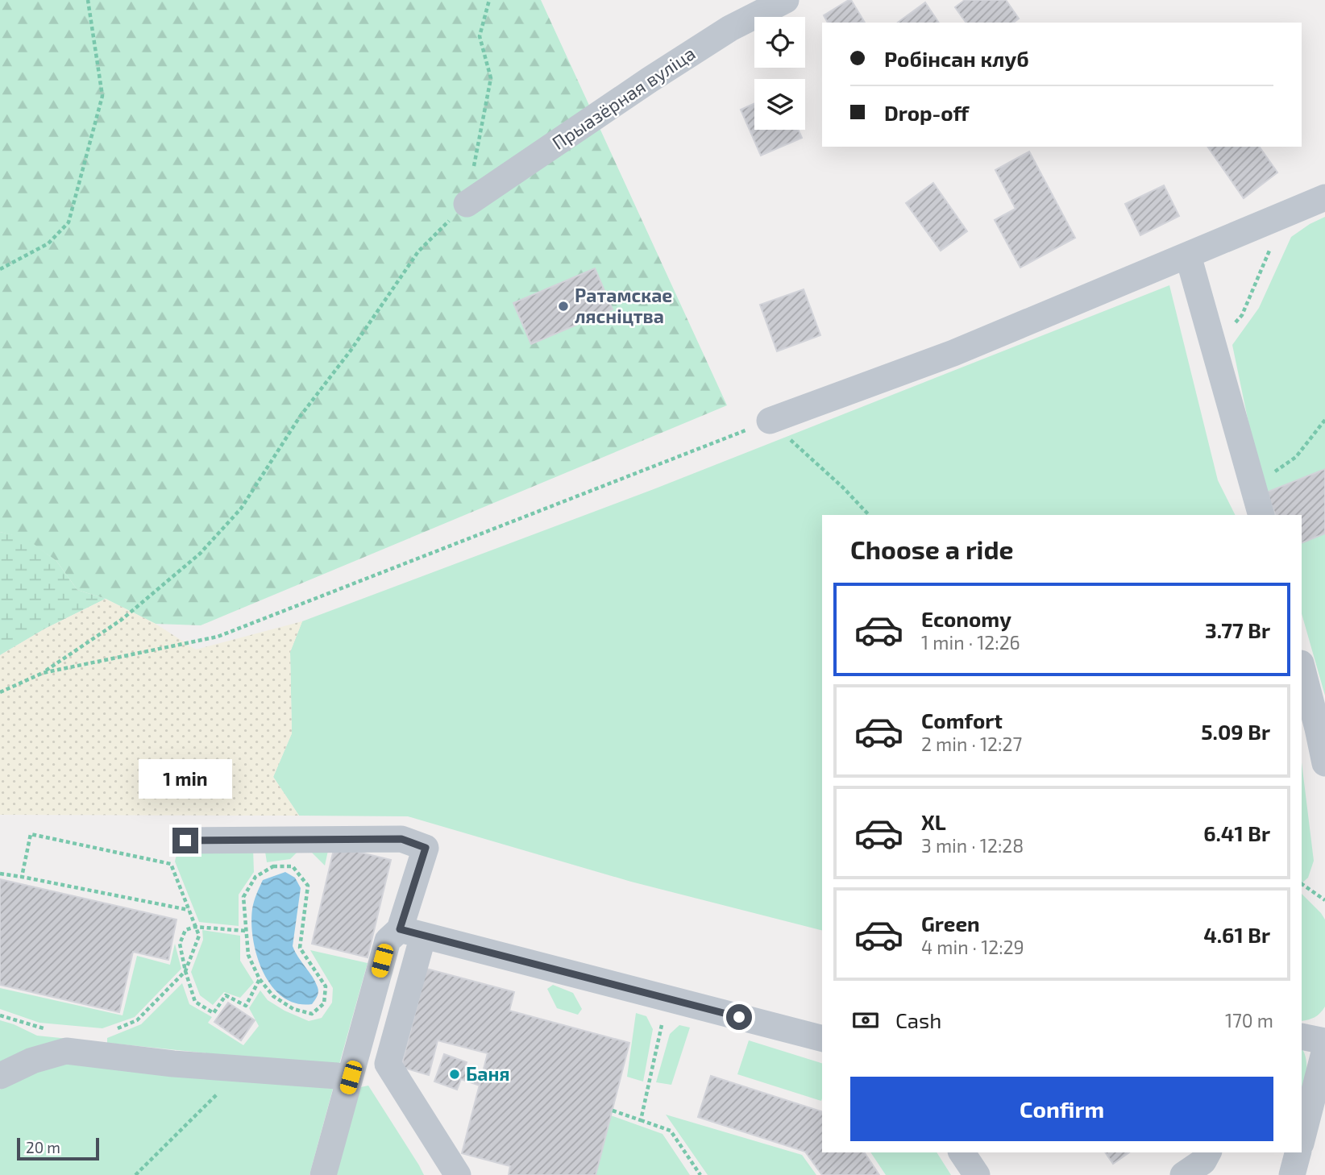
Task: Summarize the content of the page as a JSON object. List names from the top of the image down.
{
  "streets": {
    "street": ["Прыазёрная вуліца"]
  },
  "places": ["Ратамскае лясніцтва", "Баня"],
  "scale_bar": "20 m",
  "page": {
    "banner": ["Робінсан клуб", "Drop-off"],
    "heading": "Choose a ride",
    "list": [
      {
        "name": "Economy",
        "note": "1 min · 12:26",
        "value": "3.77 Br"
      },
      {
        "name": "Comfort",
        "note": "2 min · 12:27",
        "value": "5.09 Br"
      },
      {
        "name": "XL",
        "note": "3 min · 12:28",
        "value": "6.41 Br"
      },
      {
        "name": "Green",
        "note": "4 min · 12:29",
        "value": "4.61 Br"
      }
    ],
    "bubble": "1 min",
    "pay": ["Cash", "170 m"],
    "buttons": "Confirm",
    "scale": "20 m"
  }
}
